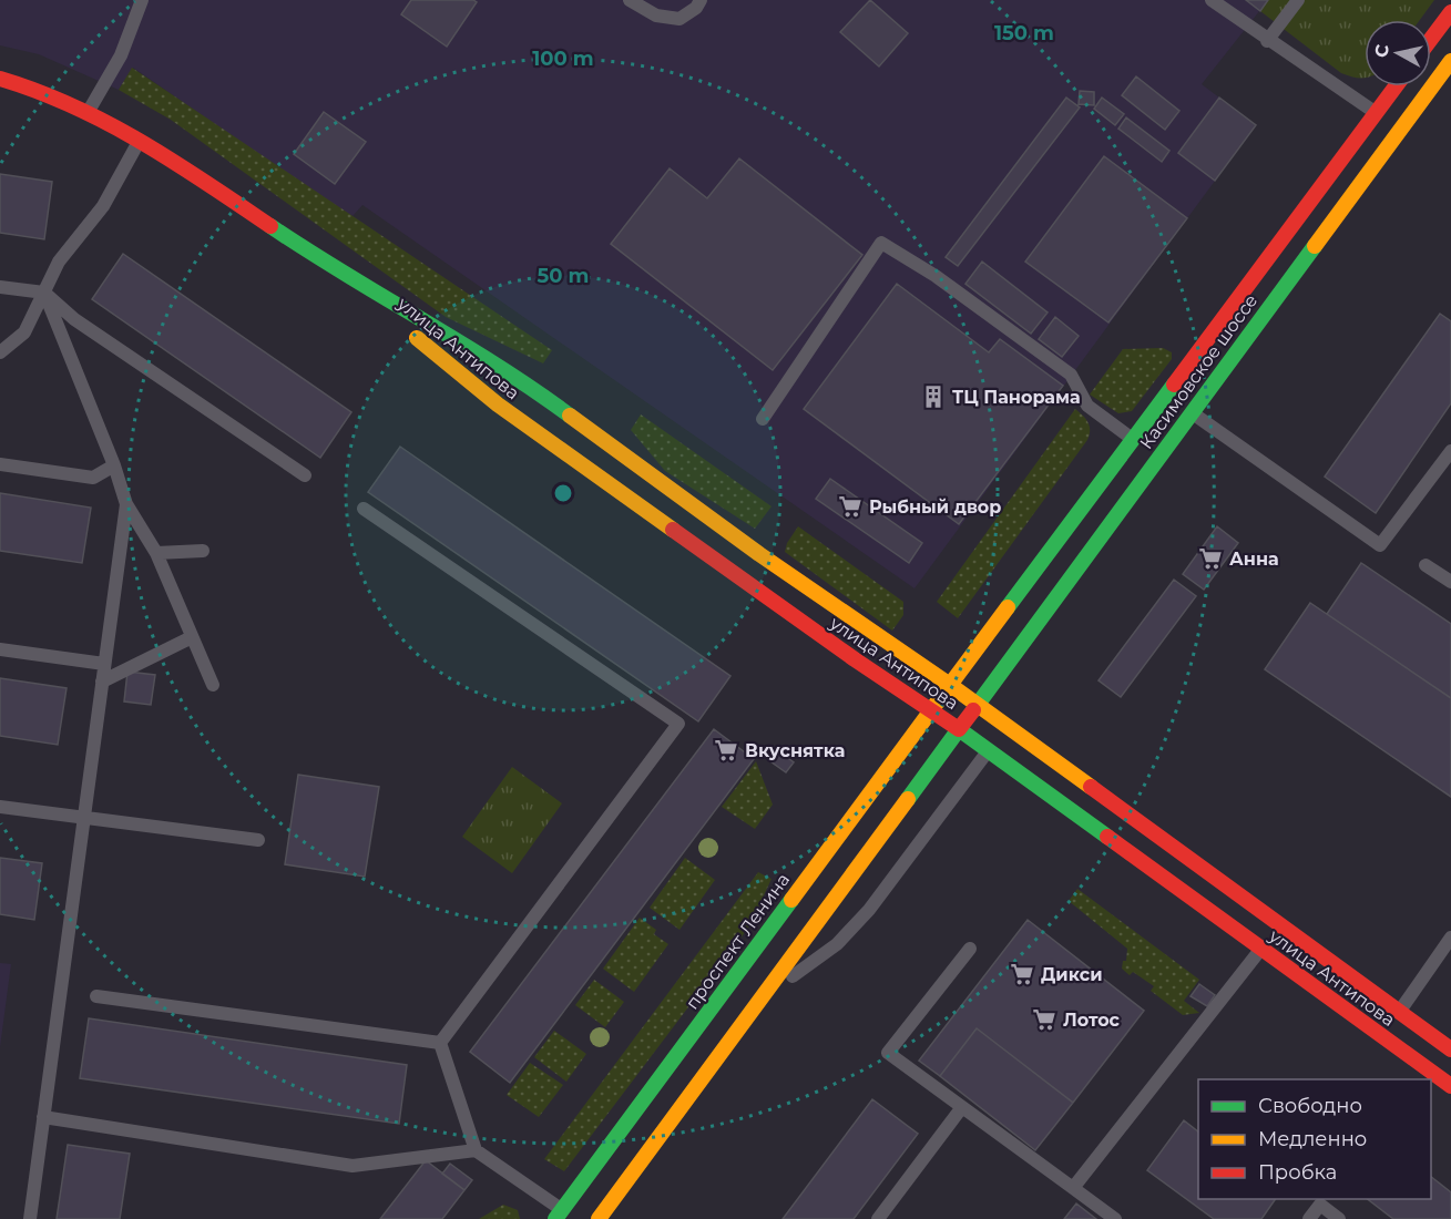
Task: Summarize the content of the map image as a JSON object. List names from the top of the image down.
{
  "streets": {
    "main road": ["улица Антипова", "Касимовское шоссе", "проспект Ленина"]
  },
  "crossings": [
    ["улица Антипова", "Касимовское шоссе"],
    ["улица Антипова", "проспект Ленина"],
    ["Касимовское шоссе", "проспект Ленина"]
  ],
  "places": {
    "building": ["ТЦ Панорама"],
    "supermarket": [
      "Рыбный двор",
      "Анна",
      "Вкуснятка",
      "Дикси",
      "Лотос"
    ]
  },
  "legend": ["Свободно", "Медленно", "Пробка"],
  "north": "left",
  "rings": ["150 m", "100 m", "50 m"]
}
